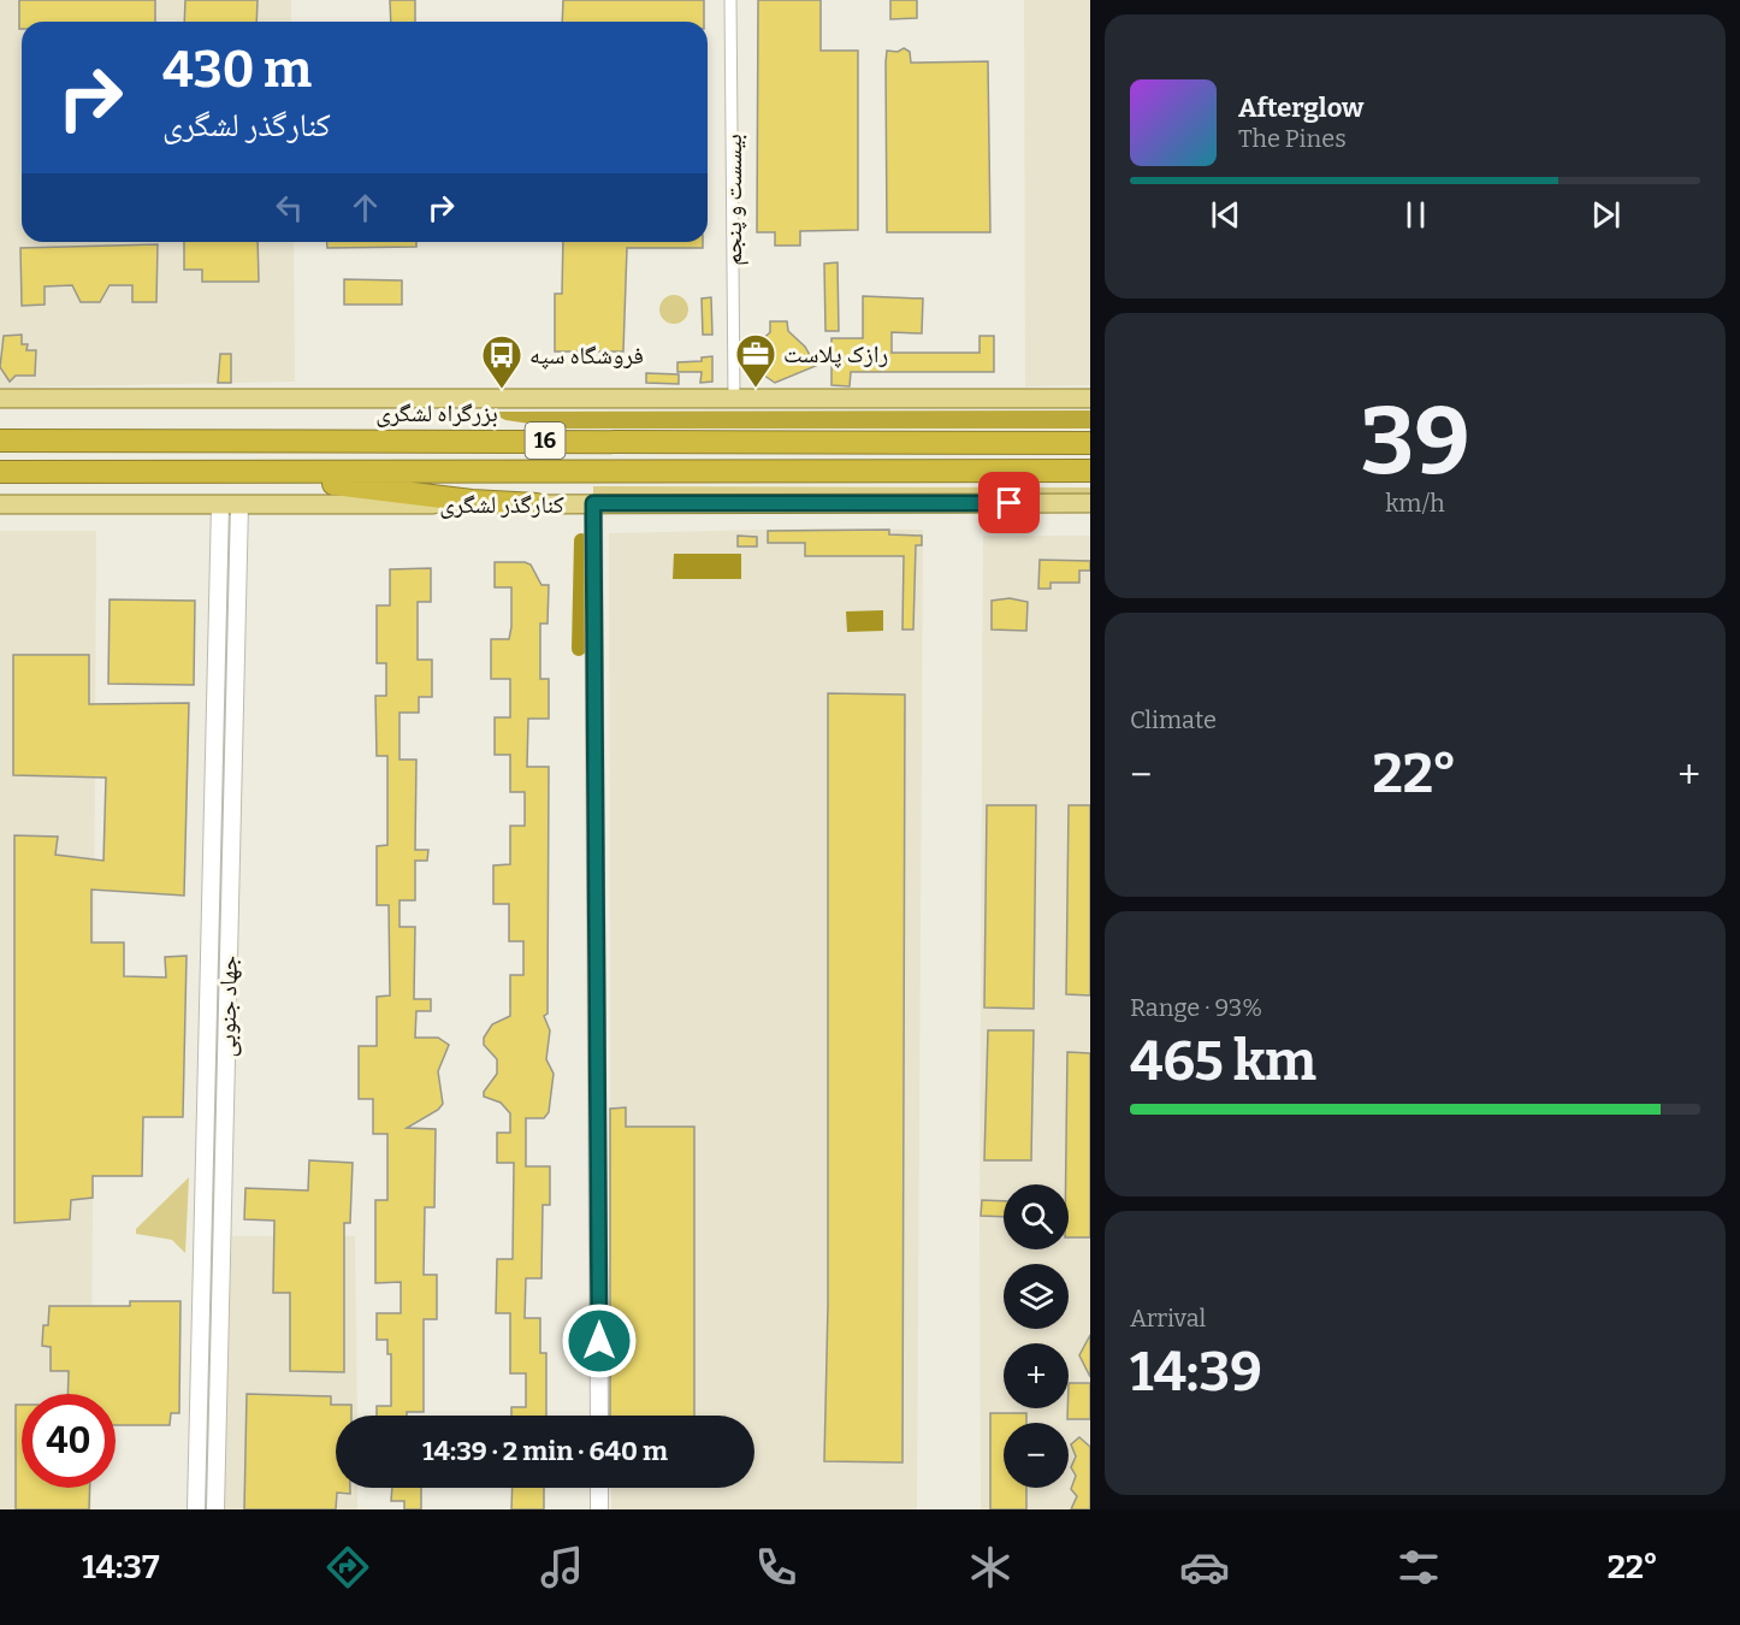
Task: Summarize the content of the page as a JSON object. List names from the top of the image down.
{
  "streets": {
    "highway": ["بزرگراه لشگری", "16"],
    "main road": ["کنارگذر لشگری"],
    "street": ["بیسست و پنجم", "جهاد جنوبی"]
  },
  "crossings": [
    ["کنارگذر لشگری", "جهاد جنوبی"]
  ],
  "places": {
    "office": ["رازک پلاست"],
    "bus stop": ["فروشگاه سپه"]
  },
  "page": {
    "turn": ["430 m", "کنارگذر لشگری"],
    "song": ["Afterglow", "The Pines"],
    "tile": [
      ["39", "km/h"],
      "Climate",
      ["Range · 93%", "465 km"],
      ["Arrival", "14:39"]
    ],
    "heat": ["−", "22°", "+"],
    "map_buttons": ["+", "−"],
    "limit": "40",
    "trip": "14:39 · 2 min · 640 m",
    "tabs": ["14:37", "22°"]
  }
}
